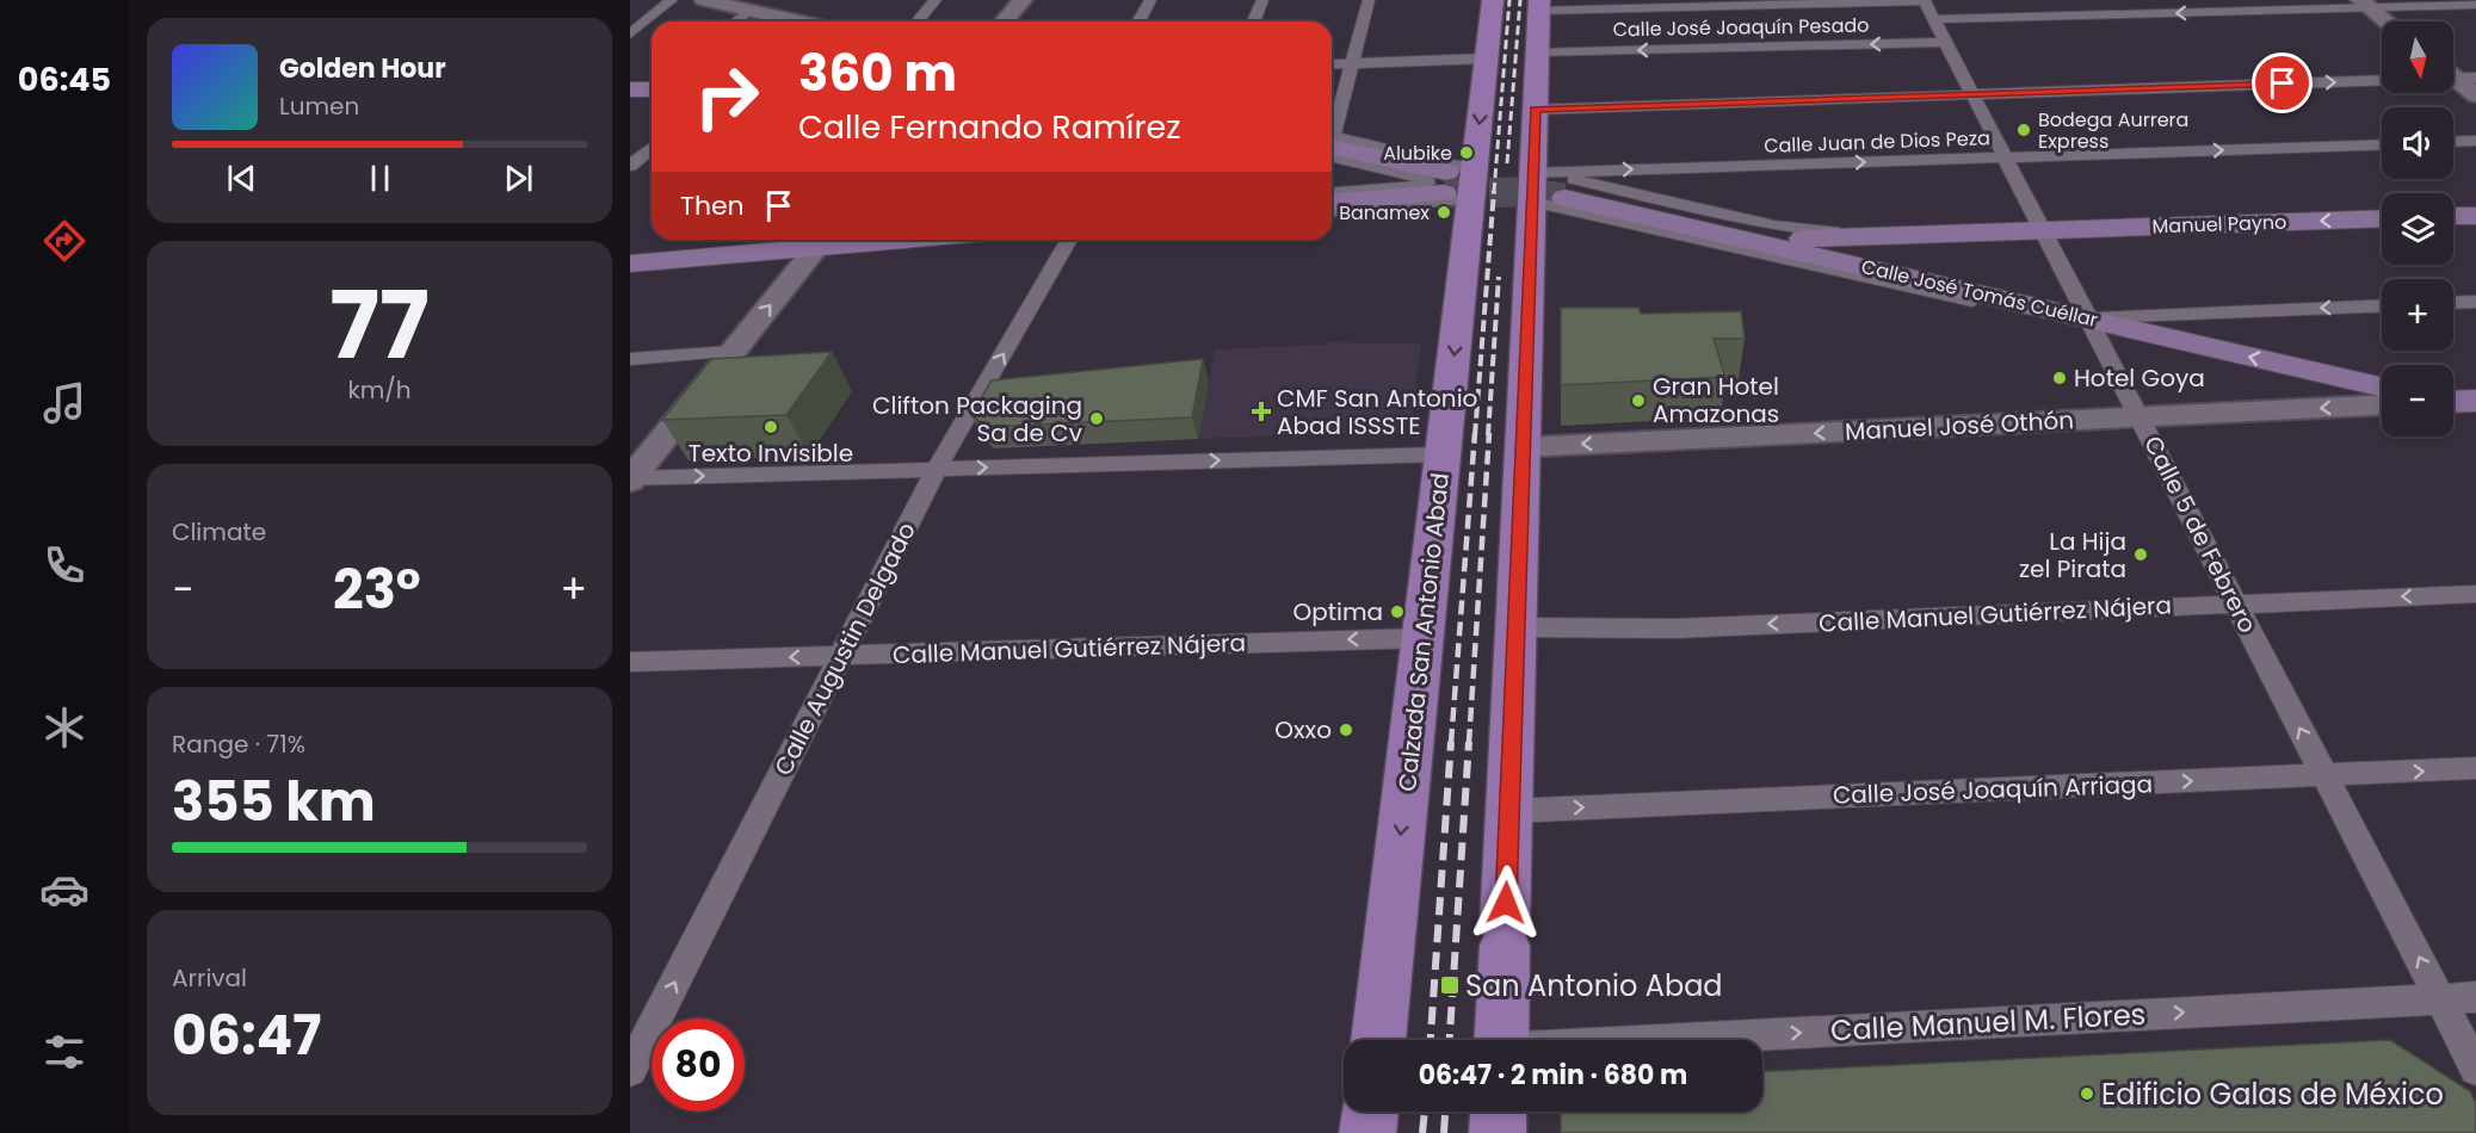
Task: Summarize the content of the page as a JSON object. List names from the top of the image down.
{
  "streets": {
    "highway": ["Calzada San Antonio Abad"],
    "main road": ["Manuel Payno", "Calle José Tomás Cuéllar"],
    "street": [
      "Calle José Joaquín Pesado",
      "Calle Juan de Dios Peza",
      "Manuel José Othón",
      "Calle 5 de Febrero",
      "Calle Manuel Gutiérrez Nájera",
      "Calle Augustin Delgado",
      "Calle José Joaquín Arriaga",
      "Calle Manuel M. Flores"
    ]
  },
  "crossings": [
    ["Calle José Joaquín Pesado", "Calle 5 de Febrero"],
    ["Calle Juan de Dios Peza", "Calle José Tomás Cuéllar"],
    ["Calle Juan de Dios Peza", "Calle 5 de Febrero"],
    ["Manuel Payno", "Calle José Tomás Cuéllar"],
    ["Manuel Payno", "Calle 5 de Febrero"],
    ["Calle José Tomás Cuéllar", "Calle 5 de Febrero"],
    ["Manuel José Othón", "Calle 5 de Febrero"],
    ["Calle 5 de Febrero", "Calle Manuel Gutiérrez Nájera"],
    ["Calle 5 de Febrero", "Calle José Joaquín Arriaga"],
    ["Calle 5 de Febrero", "Calle Manuel M. Flores"],
    ["Calle Manuel Gutiérrez Nájera", "Calzada San Antonio Abad"],
    ["Calle Manuel Gutiérrez Nájera", "Calle Augustin Delgado"]
  ],
  "one_way": [
    "Manuel Payno",
    "Calle 5 de Febrero",
    "Calle Augustin Delgado",
    "Calle José Joaquín Arriaga",
    "Calle Manuel M. Flores"
  ],
  "places": {
    "other": [
      "Bodega Aurrera Express",
      "Alubike",
      "Banamex",
      "Hotel Goya",
      "Gran Hotel Amazonas",
      "Clifton Packaging Sa de Cv",
      "Texto Invisible",
      "La Hija zel Pirata",
      "Optima",
      "Oxxo",
      "Edificio Galas de México"
    ],
    "health": ["CMF San Antonio Abad ISSSTE"],
    "transit": ["San Antonio Abad"]
  },
  "north": "bottom",
  "page": {
    "tabs": "06:45",
    "map_buttons": ["+", "−"],
    "turn": ["360 m", "Calle Fernando Ramírez"],
    "song": ["Golden Hour", "Lumen"],
    "then": "Then",
    "tile": [
      ["77", "km/h"],
      "Climate",
      ["Range · 71%", "355 km"],
      ["Arrival", "06:47"]
    ],
    "heat": ["−", "23°", "+"],
    "limit": "80",
    "trip": "06:47 · 2 min · 680 m"
  }
}
